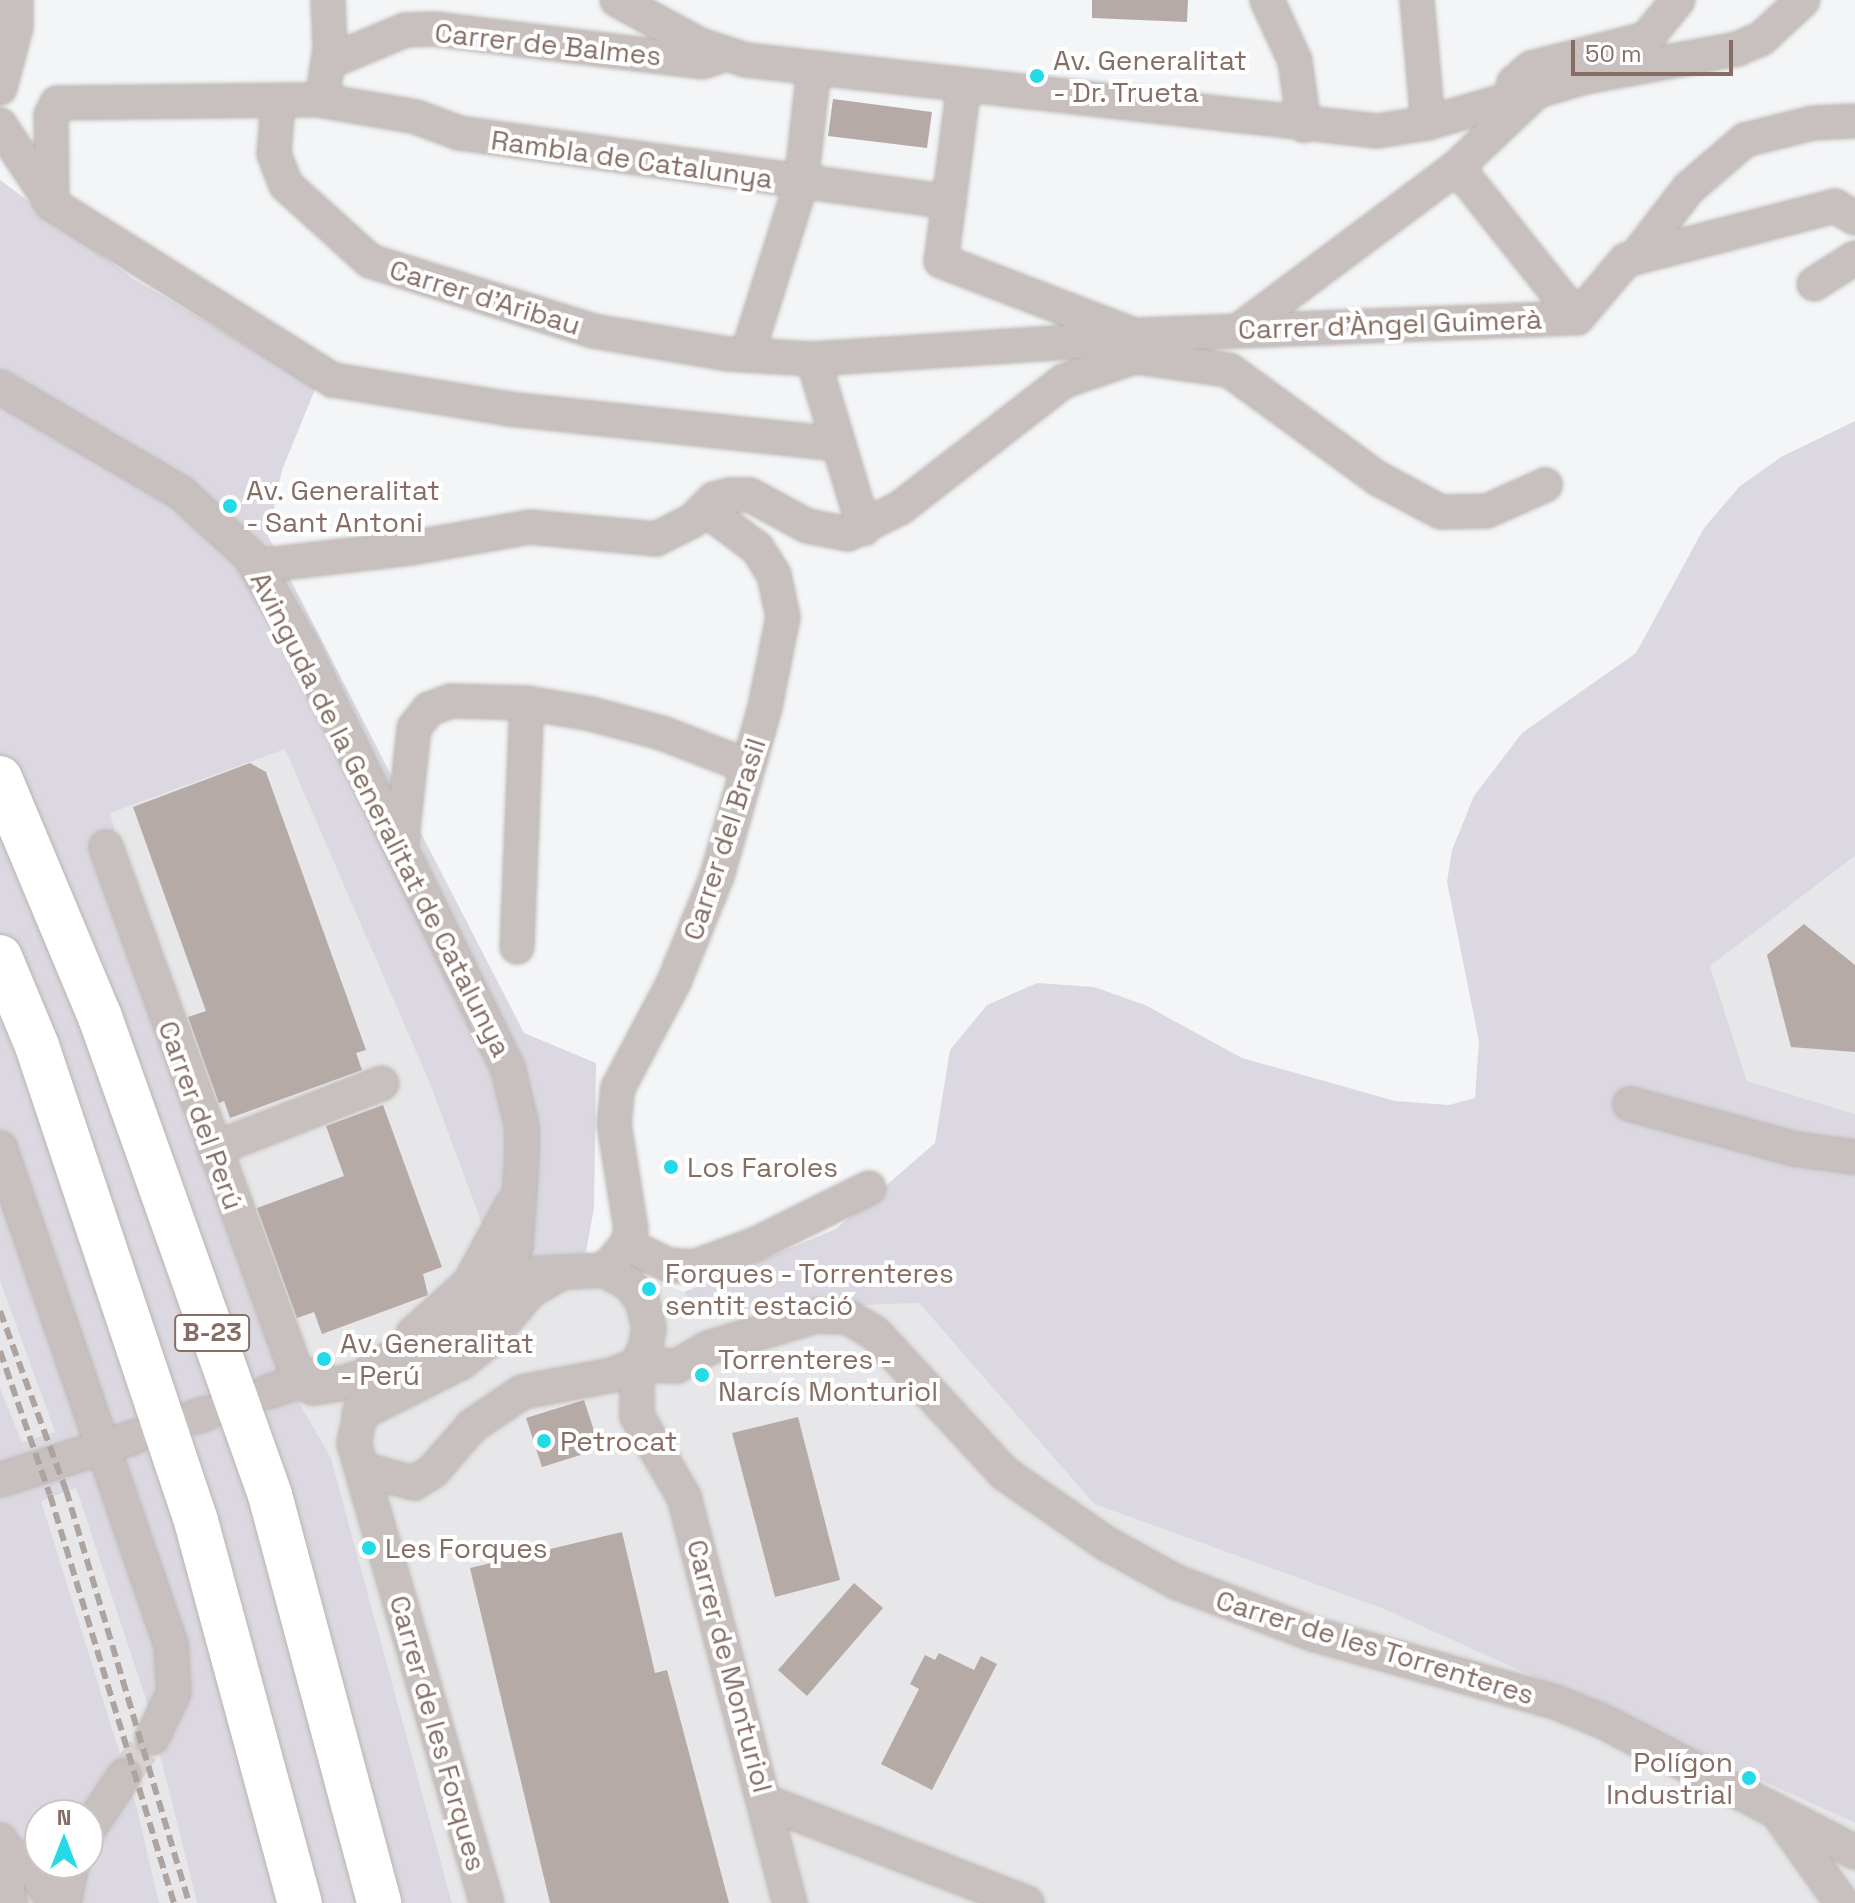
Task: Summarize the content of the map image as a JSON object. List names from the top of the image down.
{
  "streets": {
    "highway": ["B-23"],
    "street": [
      "Carrer de Balmes",
      "Rambla de Catalunya",
      "Carrer d'Aribau",
      "Carrer d'Àngel Guimerà",
      "Avinguda de la Generalitat de Catalunya",
      "Carrer del Brasil",
      "Carrer del Perú",
      "Carrer de les Torrenteres",
      "Carrer de Monturiol",
      "Carrer de les Forques"
    ]
  },
  "crossings": [
    ["Carrer d'Aribau", "Carrer d'Àngel Guimerà"],
    ["Avinguda de la Generalitat de Catalunya", "Carrer del Perú"],
    ["Avinguda de la Generalitat de Catalunya", "Carrer de les Forques"],
    ["Carrer del Perú", "Carrer de les Forques"]
  ],
  "places": [
    "Av. Generalitat - Dr. Trueta",
    "Av. Generalitat - Sant Antoni",
    "Los Faroles",
    "Forques - Torrenteres sentit estació",
    "Av. Generalitat - Perú",
    "Torrenteres - Narcís Monturiol",
    "Petrocat",
    "Les Forques",
    "Polígon Industrial"
  ],
  "scale_bar": "50 m",
  "north": "top"
}
